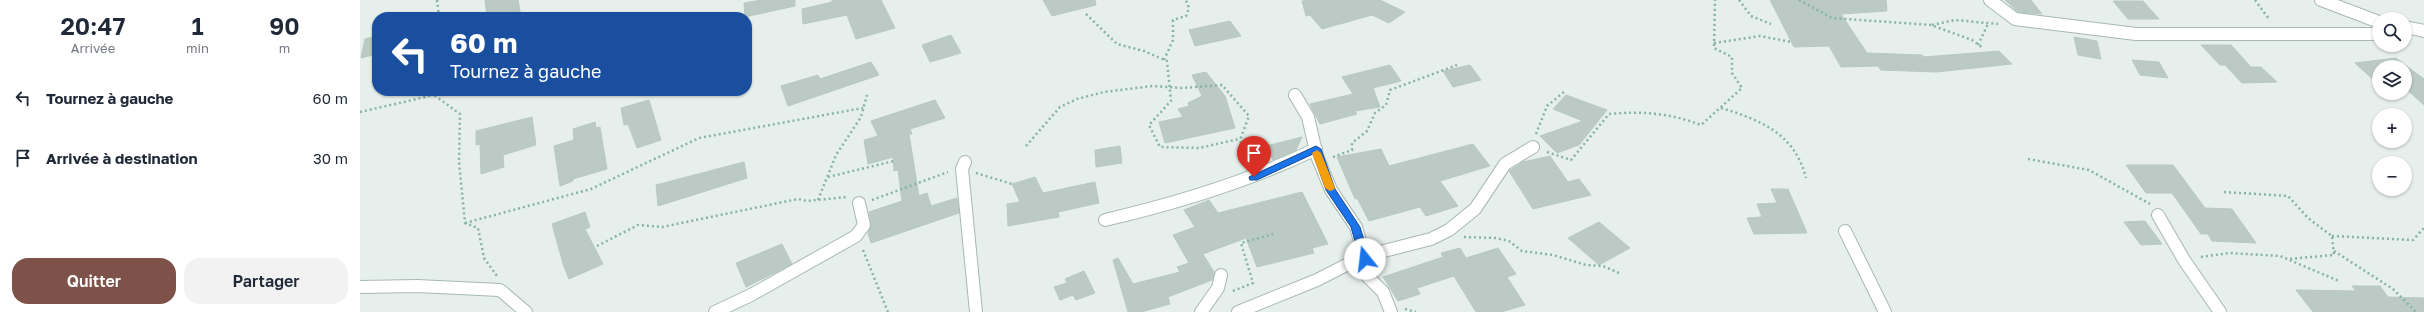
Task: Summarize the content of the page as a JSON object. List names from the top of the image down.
{
  "page": {
    "eta": [
      "20:47",
      "Arrivée",
      "1",
      "min",
      "90",
      "m"
    ],
    "map_buttons": ["+", "−"],
    "turn": ["60 m", "Tournez à gauche"],
    "list": [
      {
        "name": "Tournez à gauche",
        "value": "60 m"
      },
      {
        "name": "Arrivée à destination",
        "value": "30 m"
      }
    ],
    "buttons": ["Quitter", "Partager"]
  }
}
